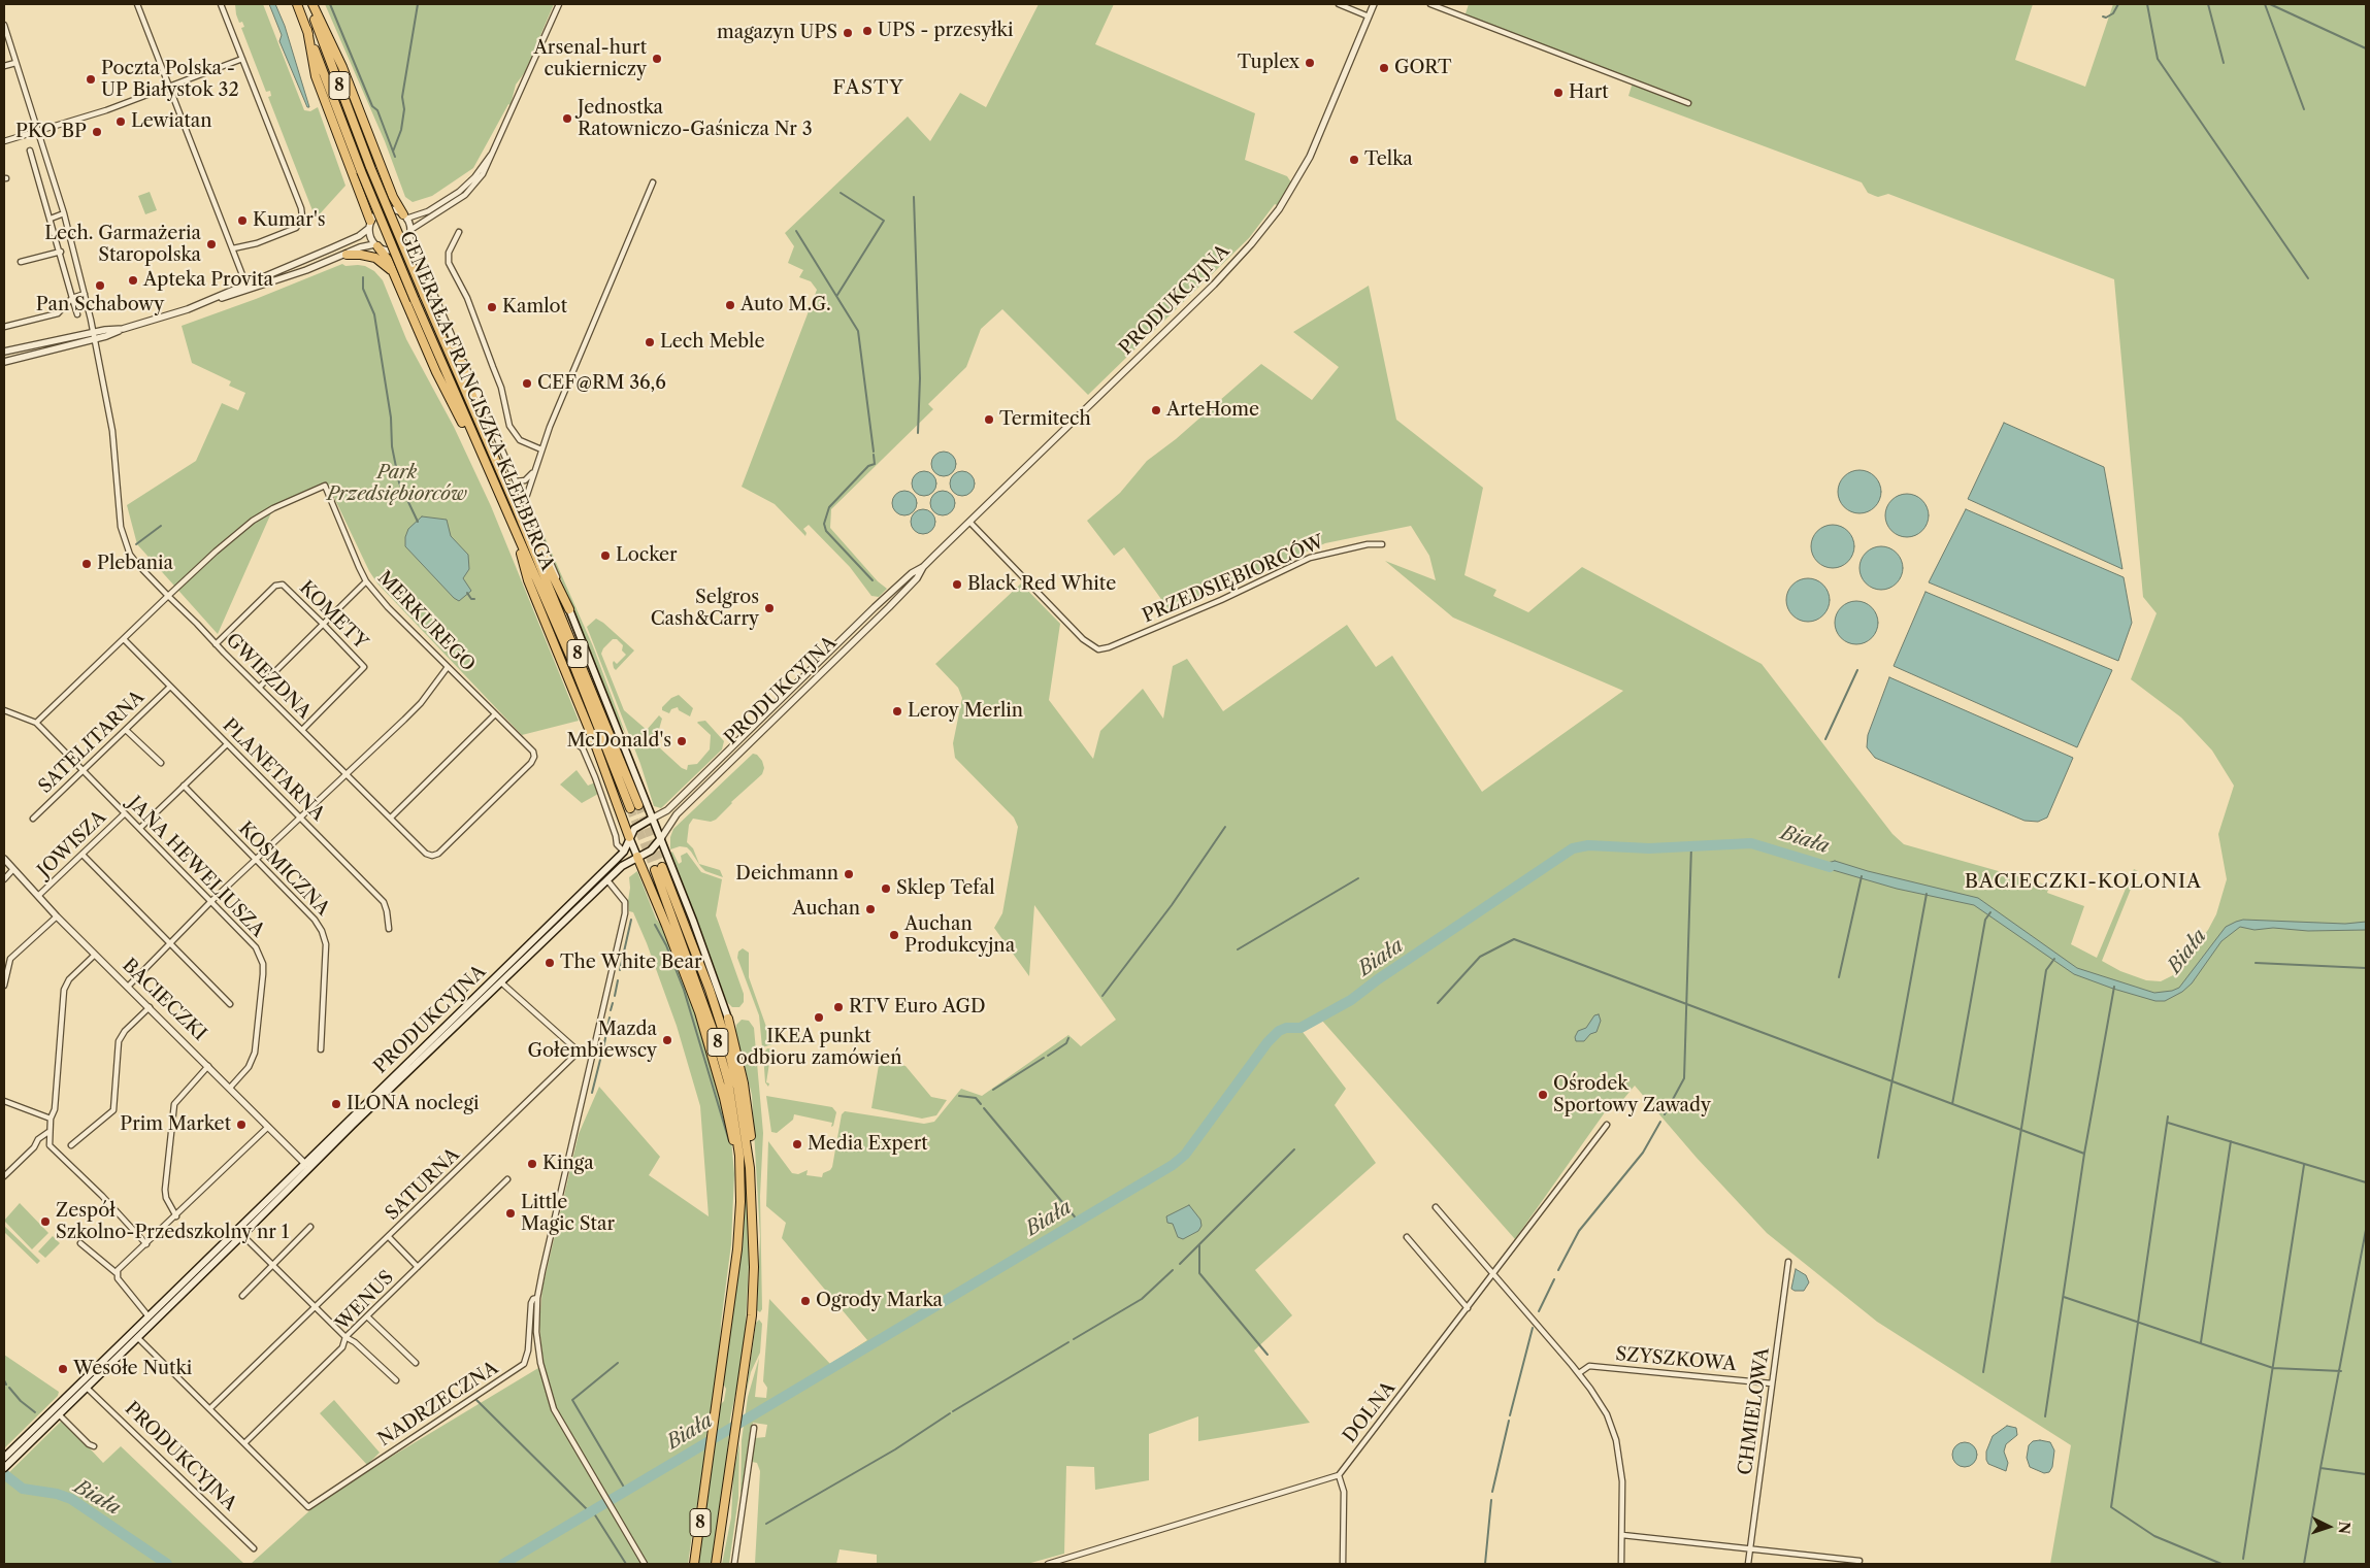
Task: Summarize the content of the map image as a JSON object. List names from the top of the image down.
{
  "streets": {
    "highway": ["8", "GENERAŁA FRANCISZKA KLEEBERGA"],
    "main road": ["PRODUKCYJNA"],
    "street": [
      "PRZEDSIĘBIORCÓW",
      "KOMETY",
      "MERKUREGO",
      "GWIEZDNA",
      "SATELITARNA",
      "PLANETARNA",
      "JOWISZA",
      "JANA HEWELIUSZA",
      "KOSMICZNA",
      "BACIECZKI",
      "SATURNA",
      "WENUS",
      "SZYSZKOWA",
      "NADRZECZNA",
      "CHMIELOWA",
      "DOLNA"
    ]
  },
  "crossings": [
    ["PRODUKCYJNA", "PRZEDSIĘBIORCÓW"],
    ["PRODUKCYJNA", "BACIECZKI"],
    ["KOMETY", "GWIEZDNA"],
    ["MERKUREGO", "GWIEZDNA"],
    ["SATELITARNA", "PLANETARNA"],
    ["SATELITARNA", "JANA HEWELIUSZA"],
    ["JOWISZA", "JANA HEWELIUSZA"],
    ["JOWISZA", "BACIECZKI"],
    ["JANA HEWELIUSZA", "BACIECZKI"],
    ["WENUS", "NADRZECZNA"],
    ["SZYSZKOWA", "CHMIELOWA"]
  ],
  "districts": ["FASTY", "BACIECZKI-KOLONIA"],
  "water": ["Biała"],
  "parks": ["Park Przedsiębiorców"],
  "places": [
    "UPS - przesyłki",
    "magazyn UPS",
    "Arsenal-hurt cukierniczy",
    "Tuplex",
    "GORT",
    "Poczta Polska - UP Białystok 32",
    "Hart",
    "Jednostka Ratowniczo-Gaśnicza Nr 3",
    "Lewiatan",
    "PKO BP",
    "Telka",
    "Kumar's",
    "Lech. Garmażeria Staropolska",
    "Apteka Provita",
    "Pan Schabowy",
    "Auto M.G.",
    "Kamlot",
    "Lech Meble",
    "CEF@RM 36,6",
    "ArteHome",
    "Termitech",
    "Locker",
    "Plebania",
    "Black Red White",
    "Selgros Cash&Carry",
    "Leroy Merlin",
    "McDonald's",
    "Deichmann",
    "Sklep Tefal",
    "Auchan",
    "Auchan Produkcyjna",
    "The White Bear",
    "RTV Euro AGD",
    "IKEA punkt odbioru zamówień",
    "Mazda Gołembiewscy",
    "Ośrodek Sportowy Zawady",
    "ILONA noclegi",
    "Prim Market",
    "Media Expert",
    "Kinga",
    "Little Magic Star",
    "Zespół Szkolno-Przedszkolny nr 1",
    "Ogrody Marka",
    "Wesołe Nutki"
  ],
  "north": "right"
}
